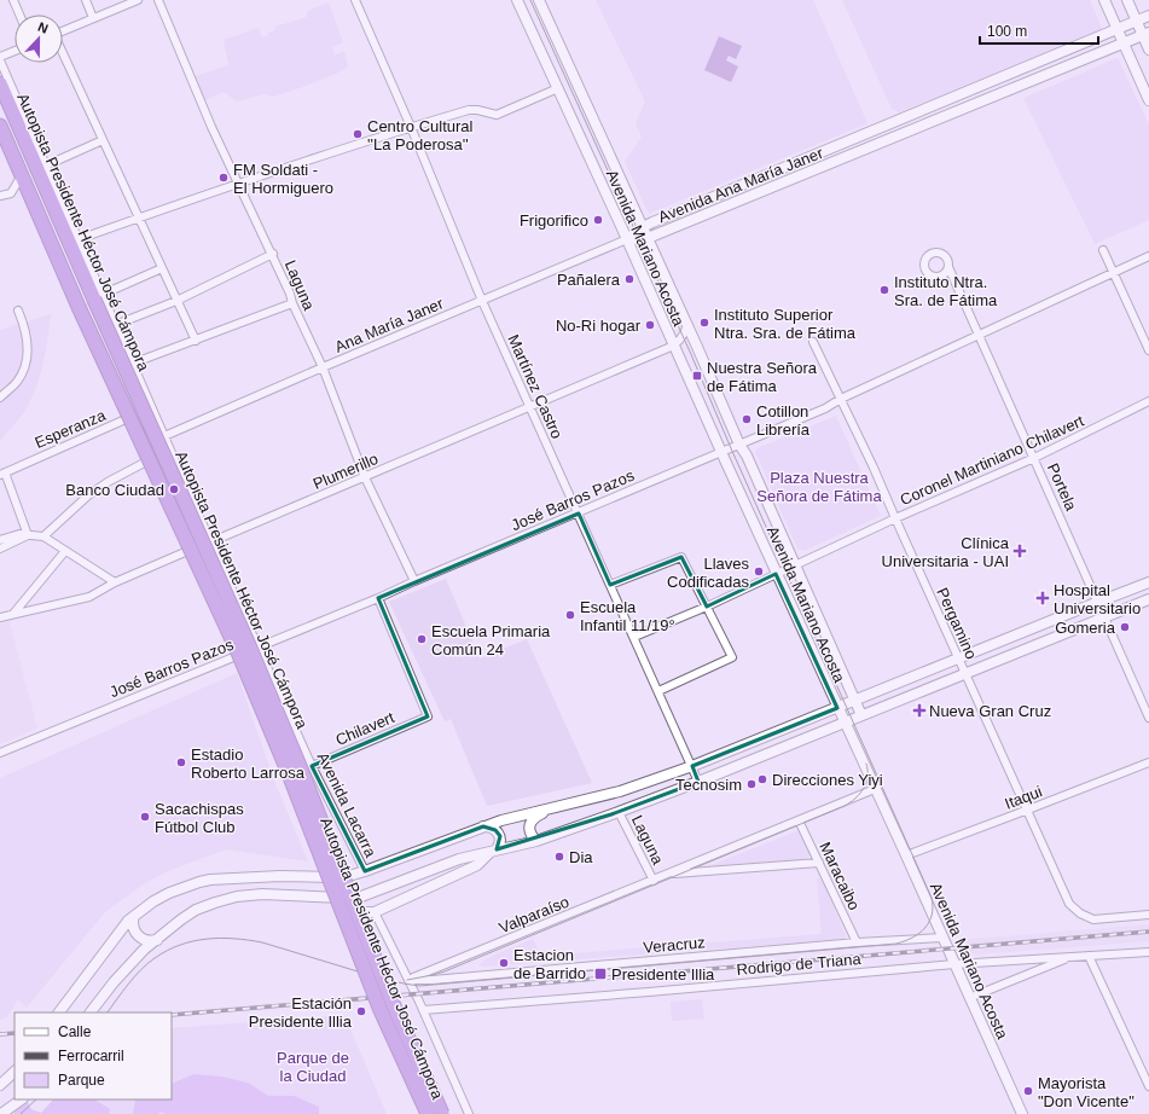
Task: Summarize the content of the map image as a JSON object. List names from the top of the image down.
{
  "streets": {
    "highway": ["Autopista Presidente Héctor José Cámpora"],
    "main road": ["Avenida Ana María Janer", "Avenida Mariano Acosta"],
    "street": [
      "Laguna",
      "Ana María Janer",
      "Martínez Castro",
      "Esperanza",
      "Coronel Martiniano Chilavert",
      "Plumerillo",
      "Portela",
      "José Barros Pazos",
      "Pergamino",
      "Chilavert",
      "Itaqui",
      "Avenida Lacarra",
      "Maracaibo",
      "Valparaíso",
      "Veracruz",
      "Rodrigo de Triana"
    ]
  },
  "crossings": [
    ["Avenida Ana María Janer", "Avenida Mariano Acosta"],
    ["Avenida Ana María Janer", "Ana María Janer"],
    ["Autopista Presidente Héctor José Cámpora", "Avenida Lacarra"],
    ["Avenida Mariano Acosta", "Ana María Janer"],
    ["Avenida Mariano Acosta", "Coronel Martiniano Chilavert"],
    ["Avenida Mariano Acosta", "Plumerillo"],
    ["Avenida Mariano Acosta", "José Barros Pazos"],
    ["Avenida Mariano Acosta", "Itaqui"],
    ["Avenida Mariano Acosta", "Valparaíso"],
    ["Avenida Mariano Acosta", "Veracruz"],
    ["Avenida Mariano Acosta", "Rodrigo de Triana"],
    ["Laguna", "Ana María Janer"],
    ["Laguna", "Plumerillo"],
    ["Laguna", "José Barros Pazos"],
    ["Laguna", "Valparaíso"],
    ["Ana María Janer", "Martínez Castro"],
    ["Ana María Janer", "Avenida Lacarra"],
    ["Martínez Castro", "Coronel Martiniano Chilavert"],
    ["Martínez Castro", "Plumerillo"],
    ["Martínez Castro", "José Barros Pazos"],
    ["Esperanza", "Avenida Lacarra"],
    ["Coronel Martiniano Chilavert", "Portela"],
    ["Coronel Martiniano Chilavert", "Pergamino"],
    ["Plumerillo", "Avenida Lacarra"],
    ["Portela", "José Barros Pazos"],
    ["José Barros Pazos", "Pergamino"],
    ["José Barros Pazos", "Chilavert"],
    ["José Barros Pazos", "Avenida Lacarra"],
    ["Pergamino", "Itaqui"],
    ["Chilavert", "Avenida Lacarra"],
    ["Maracaibo", "Valparaíso"],
    ["Maracaibo", "Veracruz"],
    ["Valparaíso", "Veracruz"]
  ],
  "parks": ["Plaza Nuestra Señora de Fátima", "Parque de la Ciudad"],
  "places": {
    "other": [
      "Centro Cultural ''La Poderosa''",
      "FM Soldati - El Hormiguero",
      "Frigorifico",
      "Pañalera",
      "Instituto Ntra. Sra. de Fátima",
      "Instituto Superior Ntra. Sra. de Fátima",
      "No-Ri hogar",
      "Cotillon Librería",
      "Banco Ciudad",
      "Llaves Codificadas",
      "Escuela Infantil 11/19°",
      "Gomeria",
      "Escuela Primaria Común 24",
      "Estadio Roberto Larrosa",
      "Direcciones Yiyi",
      "Tecnosim",
      "Sacachispas Fútbol Club",
      "Dia",
      "Estacion de Barrido",
      "Estación Presidente Illia",
      "Mayorista \"Don Vicente\""
    ],
    "transit": ["Nuestra Señora de Fátima", "Presidente Illia"],
    "health": ["Clínica Universitaria - UAI", "Hospital Universitario", "Nueva Gran Cruz"]
  },
  "legend": ["Calle", "Ferrocarril", "Parque"],
  "scale_bar": "100 m",
  "north": "top"
}
